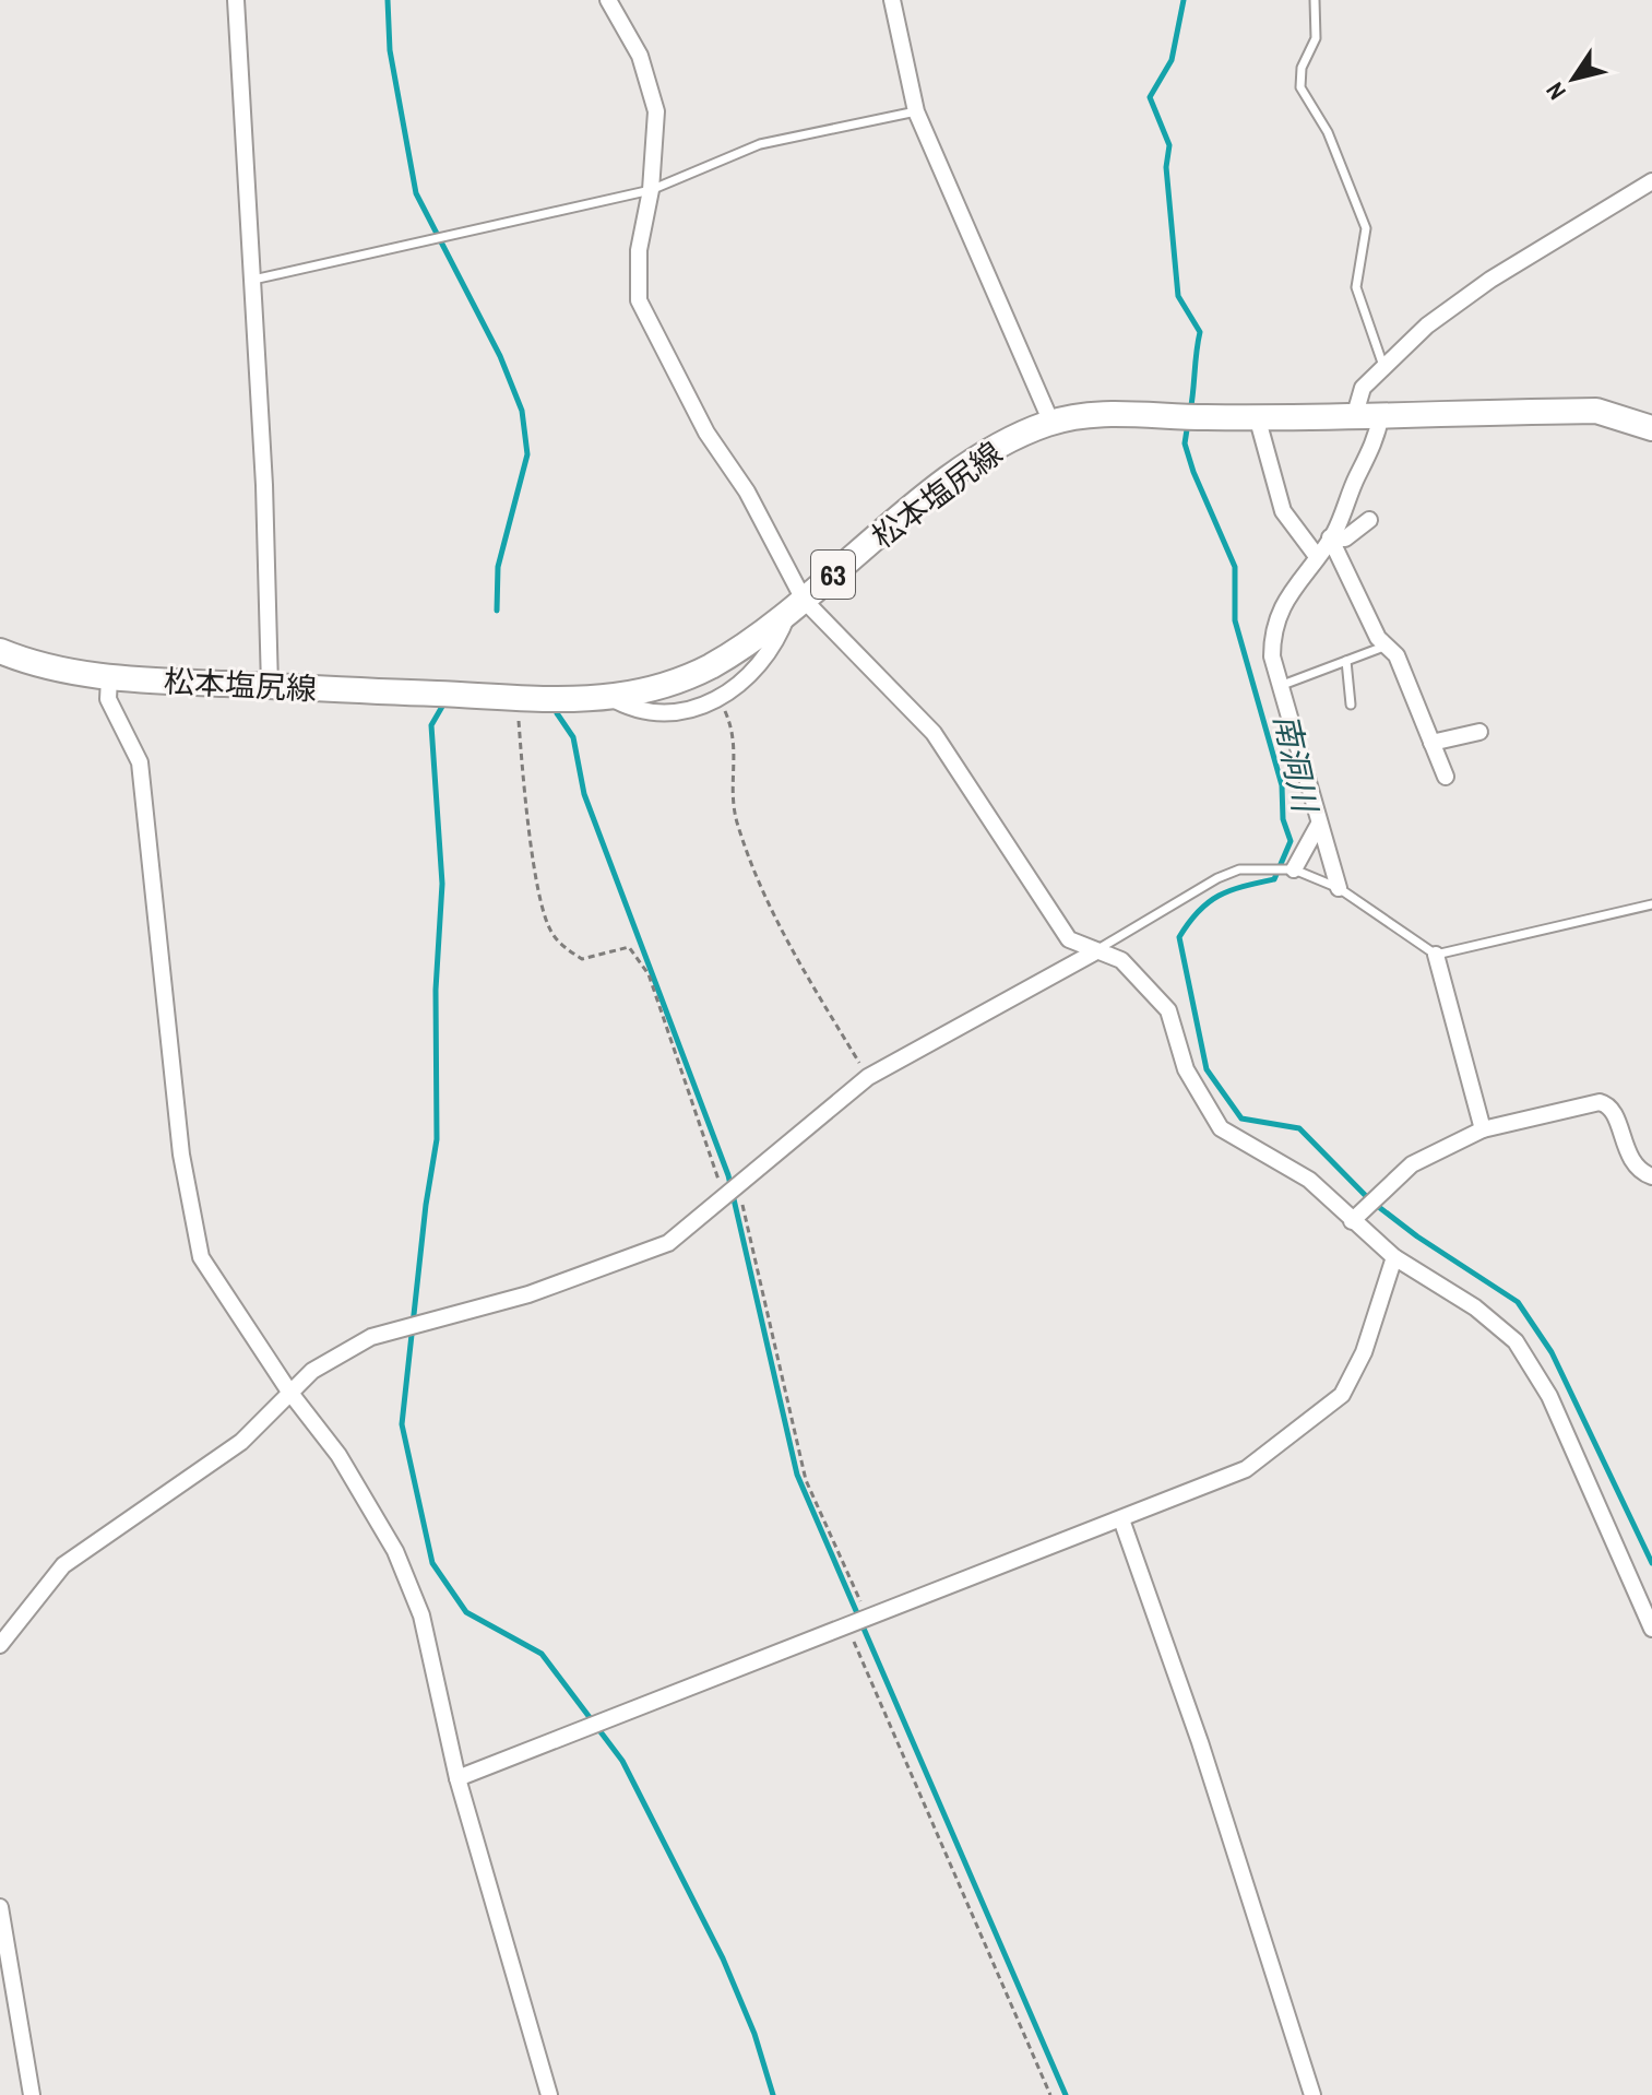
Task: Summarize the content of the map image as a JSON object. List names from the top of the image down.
{
  "streets": {
    "main road": ["松本塩尻線", "63"]
  },
  "water": ["南洞川"],
  "north": "bottom left"
}
